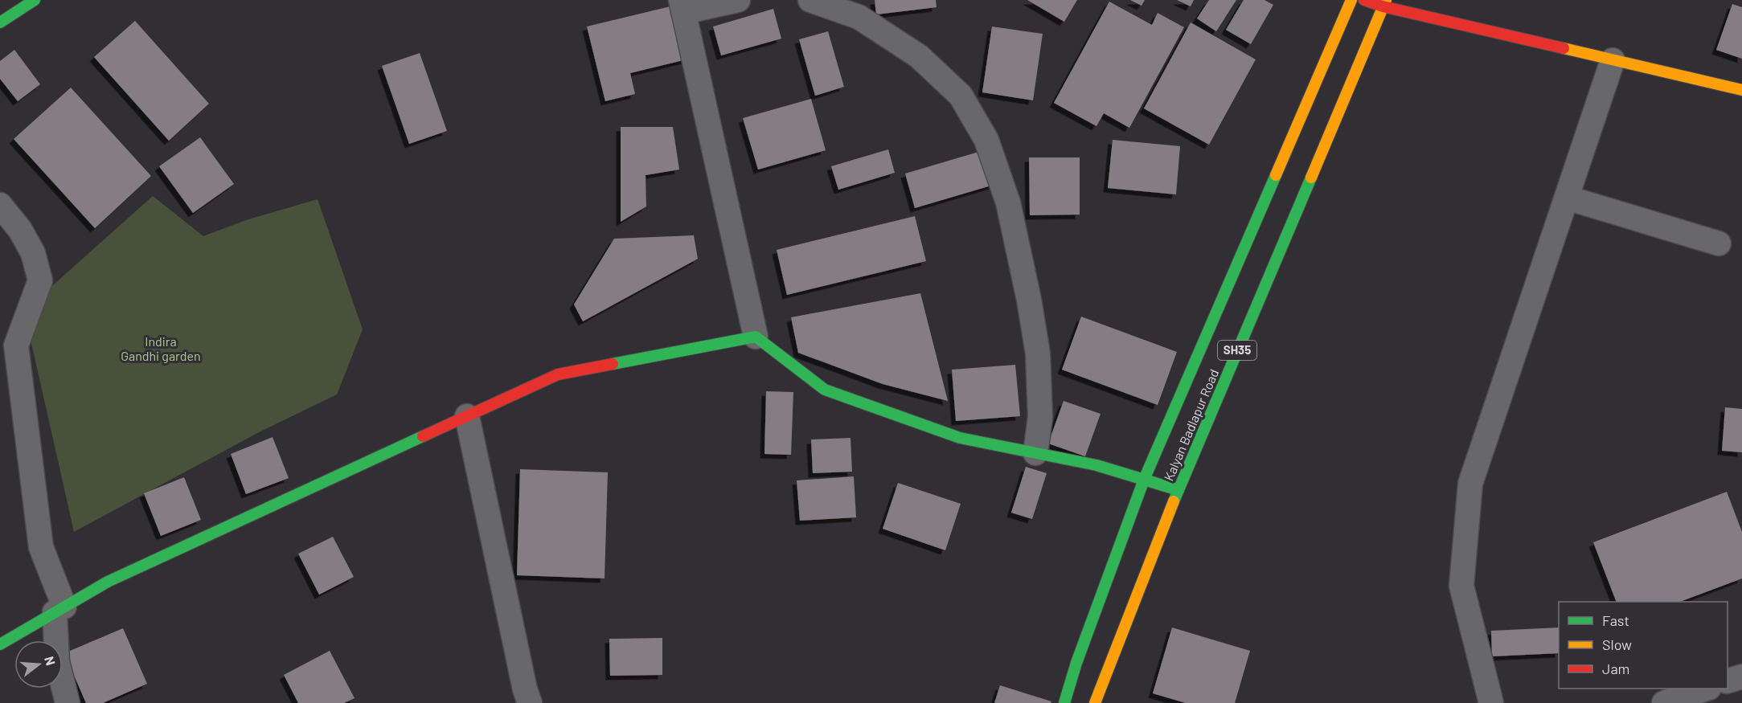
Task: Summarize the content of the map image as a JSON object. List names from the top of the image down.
{
  "streets": {
    "street": ["SH35", "Kalyan Badlapur Road"]
  },
  "parks": ["Indira Gandhi garden"],
  "legend": ["Fast", "Slow", "Jam"],
  "north": "right"
}
